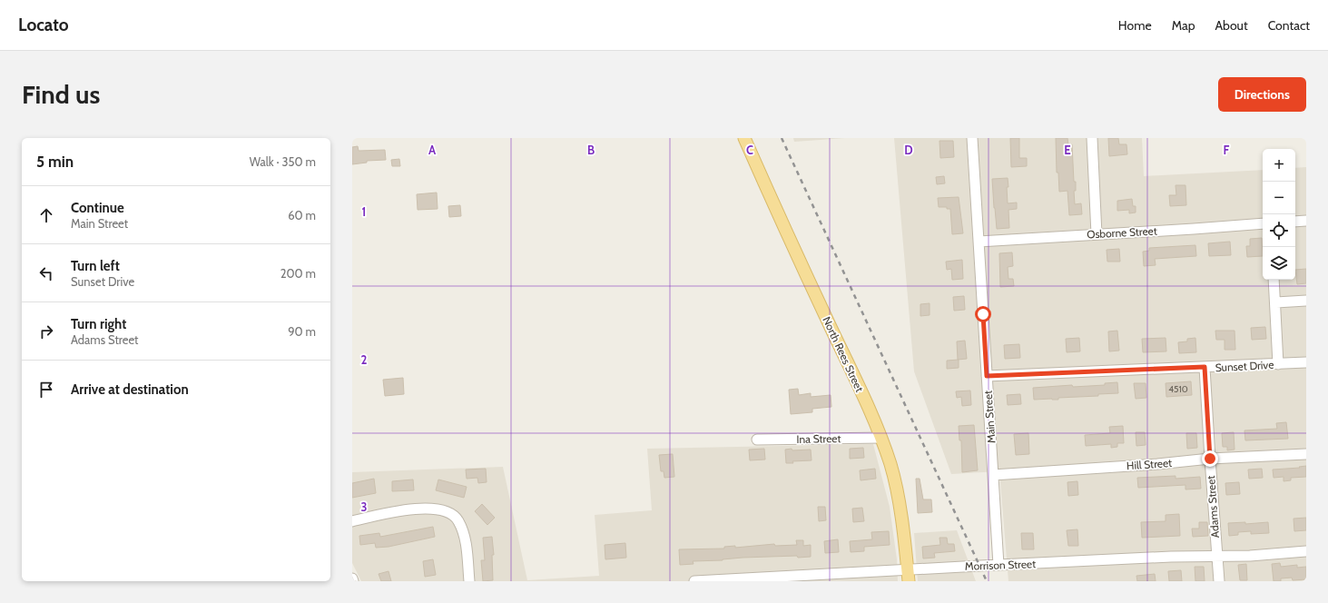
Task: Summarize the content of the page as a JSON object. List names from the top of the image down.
{
  "streets": {
    "main road": ["North Rees Street"],
    "street": [
      "Osborne Street",
      "Sunset Drive",
      "Main Street",
      "Ina Street",
      "Hill Street",
      "Adams Street",
      "Morrison Street"
    ]
  },
  "crossings": [
    ["Osborne Street", "Main Street"],
    ["North Rees Street", "Ina Street"],
    ["North Rees Street", "Morrison Street"],
    ["Sunset Drive", "Main Street"],
    ["Sunset Drive", "Adams Street"],
    ["Main Street", "Hill Street"],
    ["Main Street", "Morrison Street"],
    ["Hill Street", "Adams Street"],
    ["Adams Street", "Morrison Street"]
  ],
  "house_numbers": ["4510"],
  "page": {
    "header": "Locato",
    "nav": [
      "Home",
      "Map",
      "About",
      "Contact"
    ],
    "buttons": "Directions",
    "title": "Find us",
    "heading": ["5 min", "Walk · 350 m"],
    "map_buttons": ["+", "−"],
    "list": [
      ["Continue", "Main Street", "60 m"],
      ["Turn left", "Sunset Drive", "200 m"],
      ["Turn right", "Adams Street", "90 m"],
      "Arrive at destination"
    ]
  },
  "grid": {
    "columns": [
      "A",
      "B",
      "C",
      "D",
      "E",
      "F"
    ],
    "rows": ["1", "2", "3"]
  }
}
